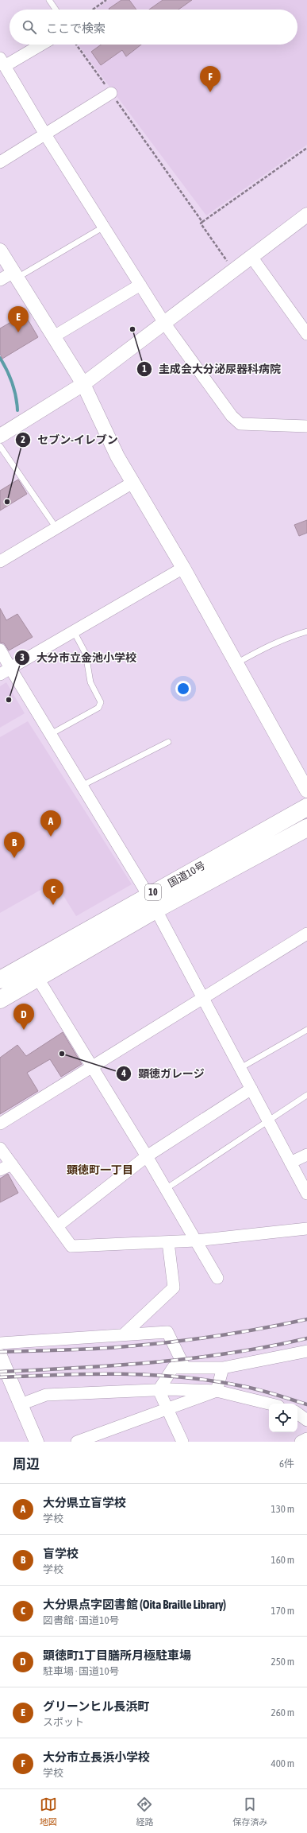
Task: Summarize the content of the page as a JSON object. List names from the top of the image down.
{
  "streets": {
    "highway": ["国道10号", "10"]
  },
  "districts": ["顕徳町一丁目"],
  "places": [
    "圭成会大分泌尿器科病院",
    "セブン-イレブン",
    "大分市立金池小学校",
    "顕徳ガレージ"
  ],
  "page": {
    "search": "ここで検索",
    "pins": [
      "F",
      "E",
      "A",
      "B",
      "C",
      "D"
    ],
    "heading": ["周辺", "6件"],
    "list": [
      {
        "mark": "A",
        "name": "大分県立盲学校",
        "note": "学校",
        "value": "130 m"
      },
      {
        "mark": "B",
        "name": "盲学校",
        "note": "学校",
        "value": "160 m"
      },
      {
        "mark": "C",
        "name": "大分県点字図書館 (Oita Braille Library)",
        "note": "図書館 · 国道10号",
        "value": "170 m"
      },
      {
        "mark": "D",
        "name": "顕徳町1丁目膳所月極駐車場",
        "note": "駐車場 · 国道10号",
        "value": "250 m"
      },
      {
        "mark": "E",
        "name": "グリーンヒル長浜町",
        "note": "スポット",
        "value": "260 m"
      },
      {
        "mark": "F",
        "name": "大分市立長浜小学校",
        "note": "学校",
        "value": "400 m"
      }
    ],
    "nav": ["地図", "経路", "保存済み"]
  }
}
